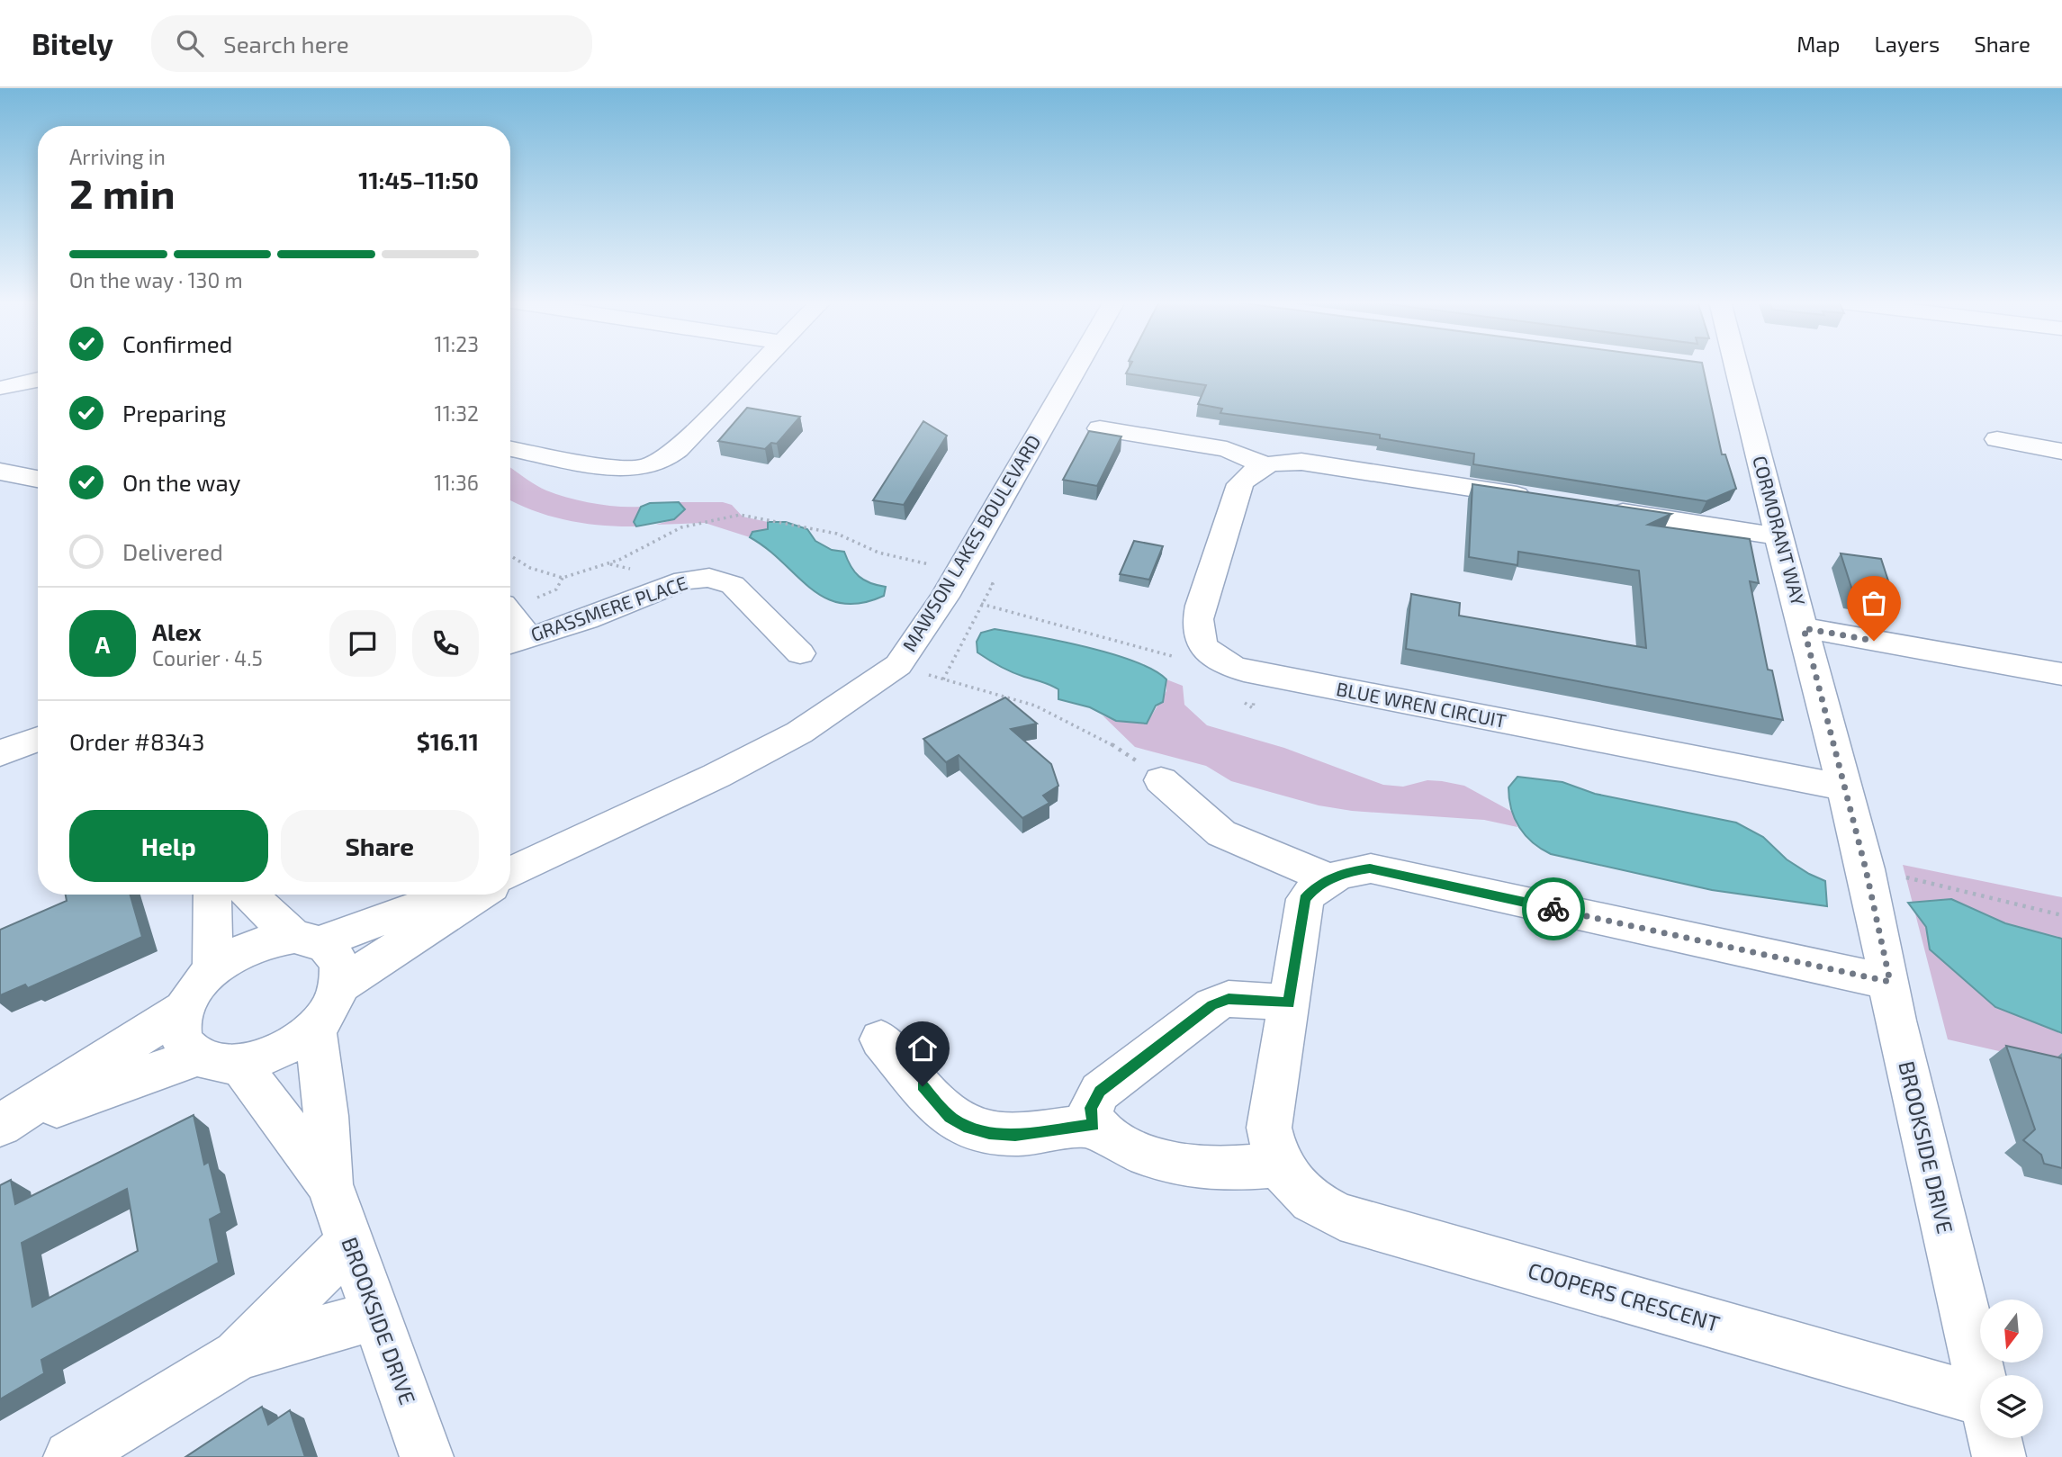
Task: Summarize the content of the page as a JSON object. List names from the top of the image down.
{
  "streets": {
    "street": [
      "CORMORANT WAY",
      "MAWSON LAKES BOULEVARD",
      "GRASSMERE PLACE",
      "BLUE WREN CIRCUIT",
      "BROOKSIDE DRIVE",
      "COOPERS CRESCENT"
    ]
  },
  "crossings": [
    ["CORMORANT WAY", "BLUE WREN CIRCUIT"],
    ["CORMORANT WAY", "BROOKSIDE DRIVE"],
    ["MAWSON LAKES BOULEVARD", "BROOKSIDE DRIVE"],
    ["BROOKSIDE DRIVE", "COOPERS CRESCENT"]
  ],
  "north": "bottom",
  "page": {
    "header": "Bitely",
    "search": "Search here",
    "nav": ["Map", "Layers", "Share"],
    "heading": ["2 min", "Arriving in", "11:45–11:50"],
    "panel": [
      "Alex",
      "Courier · 4.5",
      "Order #8343",
      "$16.11"
    ],
    "bar": "On the way · 130 m",
    "list": [
      ["Confirmed", "11:23"],
      ["Preparing", "11:32"],
      ["On the way", "11:36"],
      "Delivered"
    ],
    "round": "A",
    "buttons": ["Help", "Share"]
  }
}
